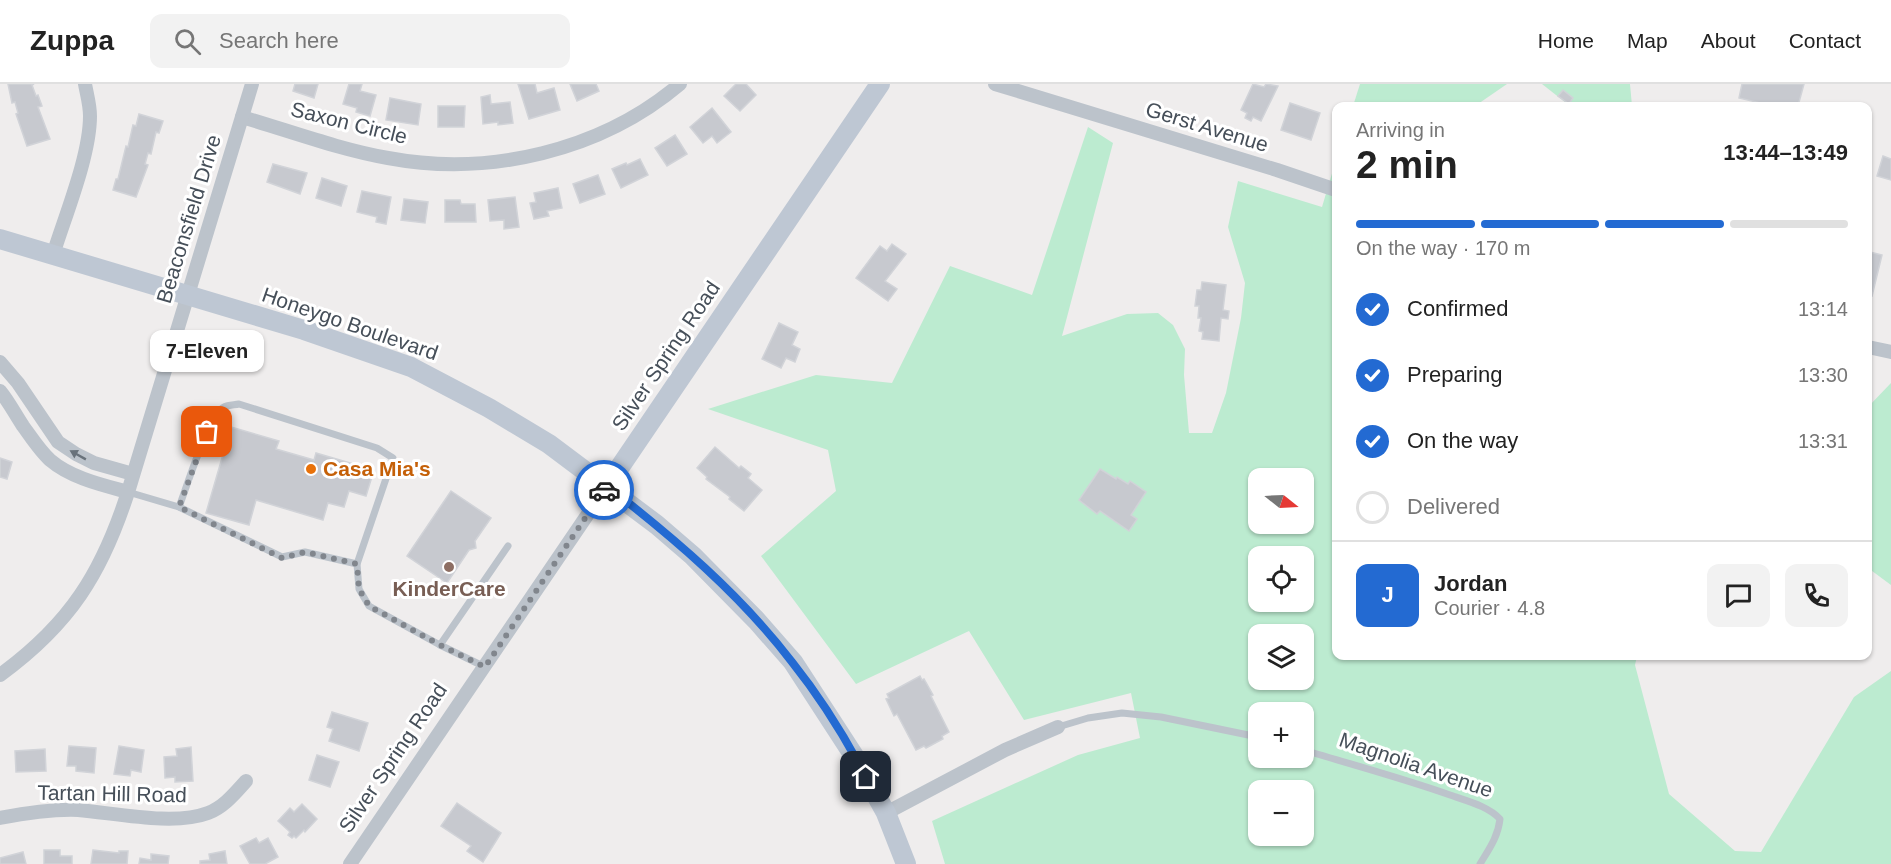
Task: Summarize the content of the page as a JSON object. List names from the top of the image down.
{
  "streets": {
    "main road": ["Honeygo Boulevard", "Silver Spring Road"],
    "street": [
      "Saxon Circle",
      "Gerst Avenue",
      "Beaconsfield Drive",
      "Tartan Hill Road"
    ],
    "lane": ["Magnolia Avenue"]
  },
  "crossings": [
    ["Saxon Circle", "Beaconsfield Drive"],
    ["Beaconsfield Drive", "Honeygo Boulevard"],
    ["Honeygo Boulevard", "Silver Spring Road"]
  ],
  "places": ["7-Eleven", "Casa Mia's", "KinderCare"],
  "north": "right",
  "page": {
    "header": "Zuppa",
    "search": "Search here",
    "nav": [
      "Home",
      "Map",
      "About",
      "Contact"
    ],
    "heading": ["2 min", "Arriving in", "13:44–13:49"],
    "panel": ["Jordan", "Courier · 4.8"],
    "bar": "On the way · 170 m",
    "list": [
      ["Confirmed", "13:14"],
      ["Preparing", "13:30"],
      ["On the way", "13:31"],
      "Delivered"
    ],
    "bubble": "7-Eleven",
    "map_buttons": ["+", "−"],
    "round": "J"
  }
}
